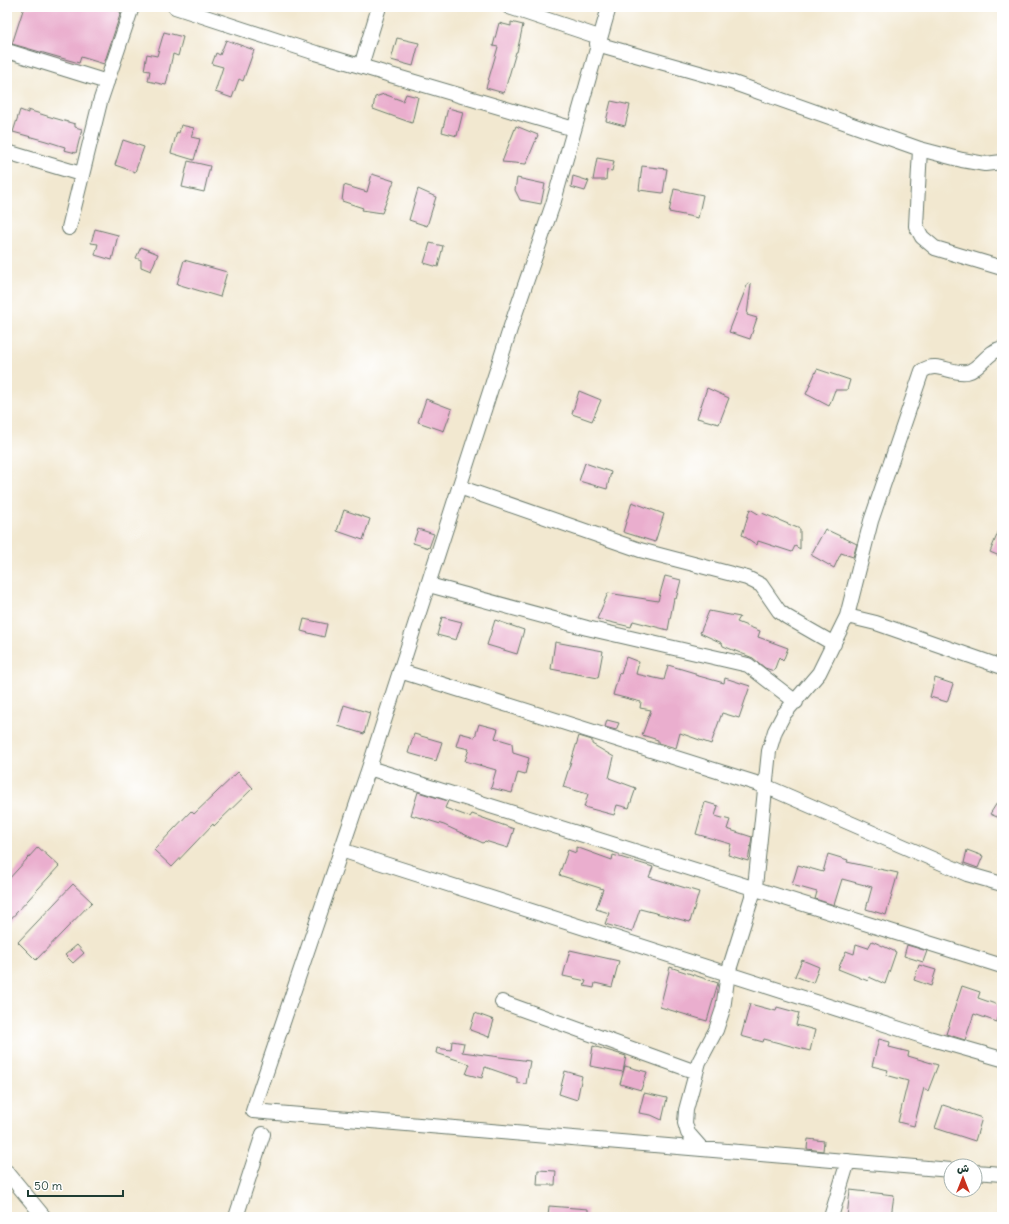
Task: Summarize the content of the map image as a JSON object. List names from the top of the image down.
{
  "scale_bar": "50 m",
  "north": "top"
}
